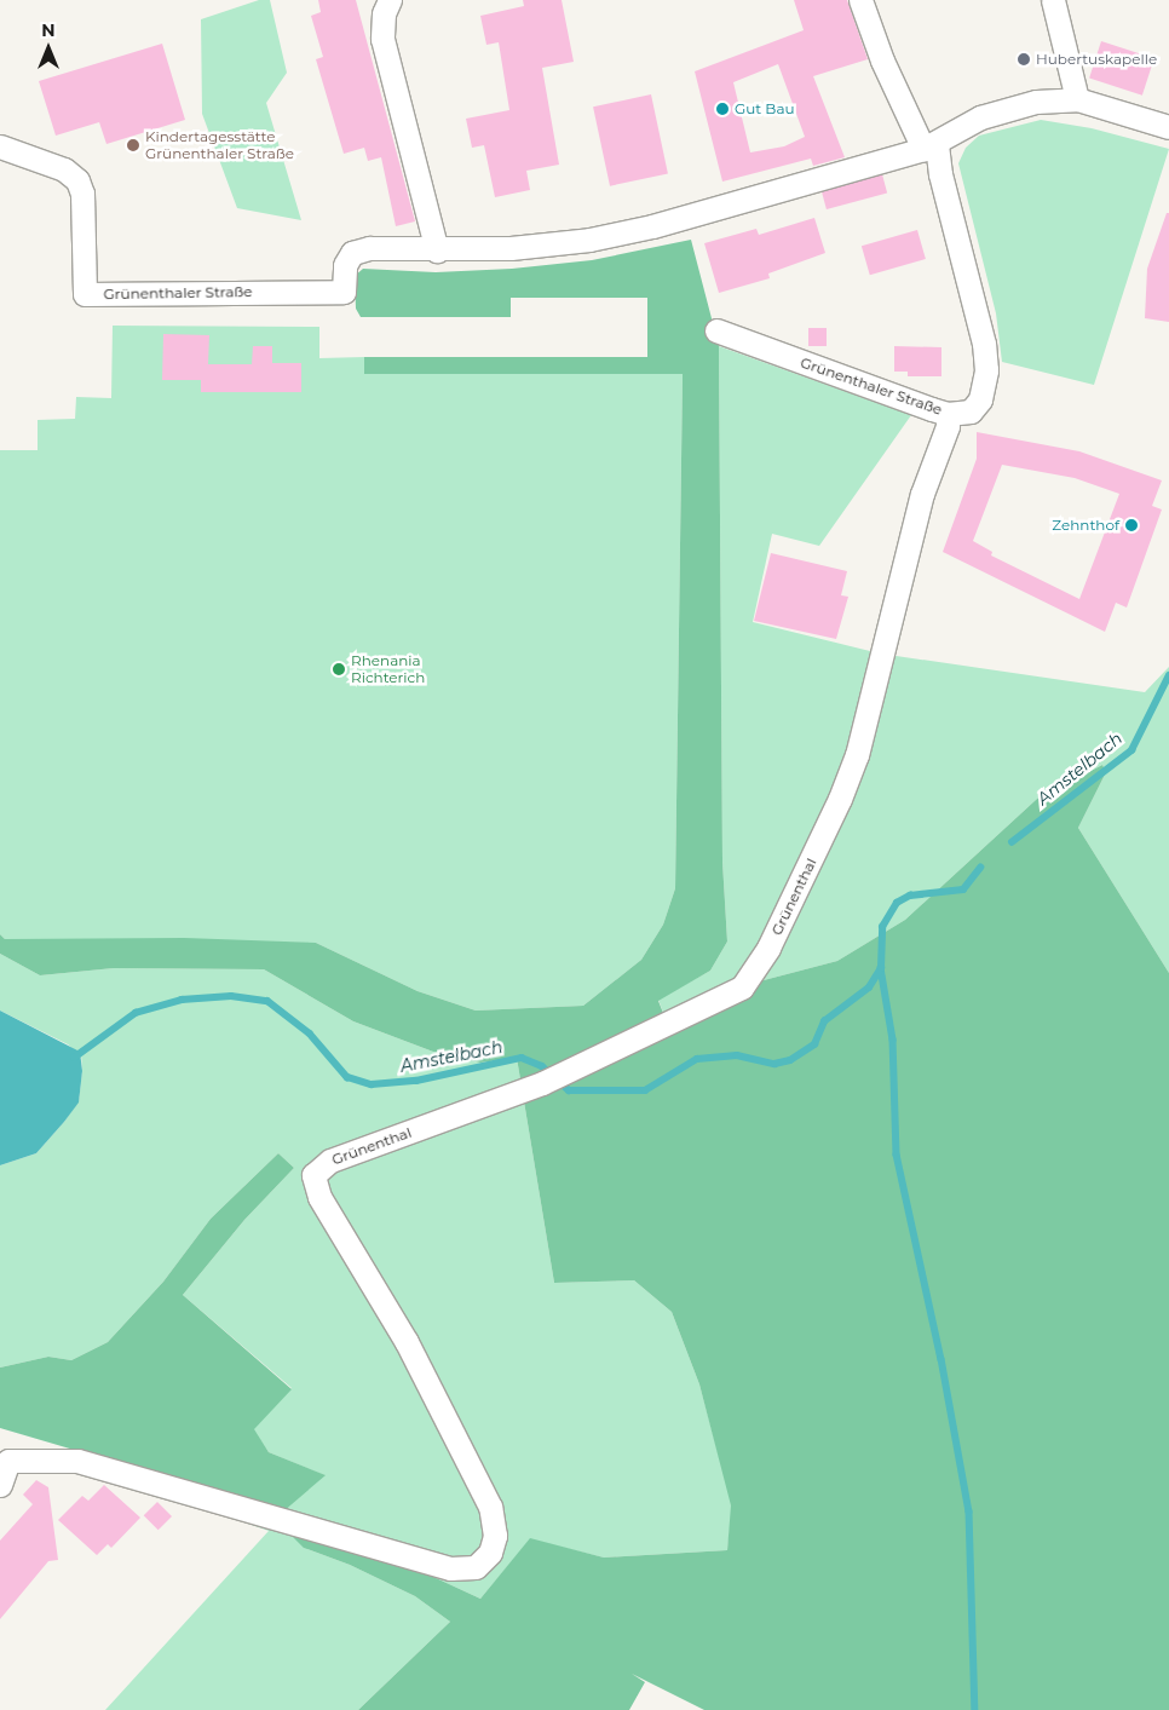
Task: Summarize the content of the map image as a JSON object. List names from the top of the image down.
{
  "streets": {
    "street": ["Grünenthaler Straße", "Grünenthal"]
  },
  "crossings": [
    ["Grünenthaler Straße", "Grünenthal"]
  ],
  "water": ["Amstelbach"],
  "places": [
    "Hubertuskapelle",
    "Gut Bau",
    "Kindertagesstätte Grünenthaler Straße",
    "Zehnthof",
    "Rhenania Richterich"
  ],
  "north": "top"
}
